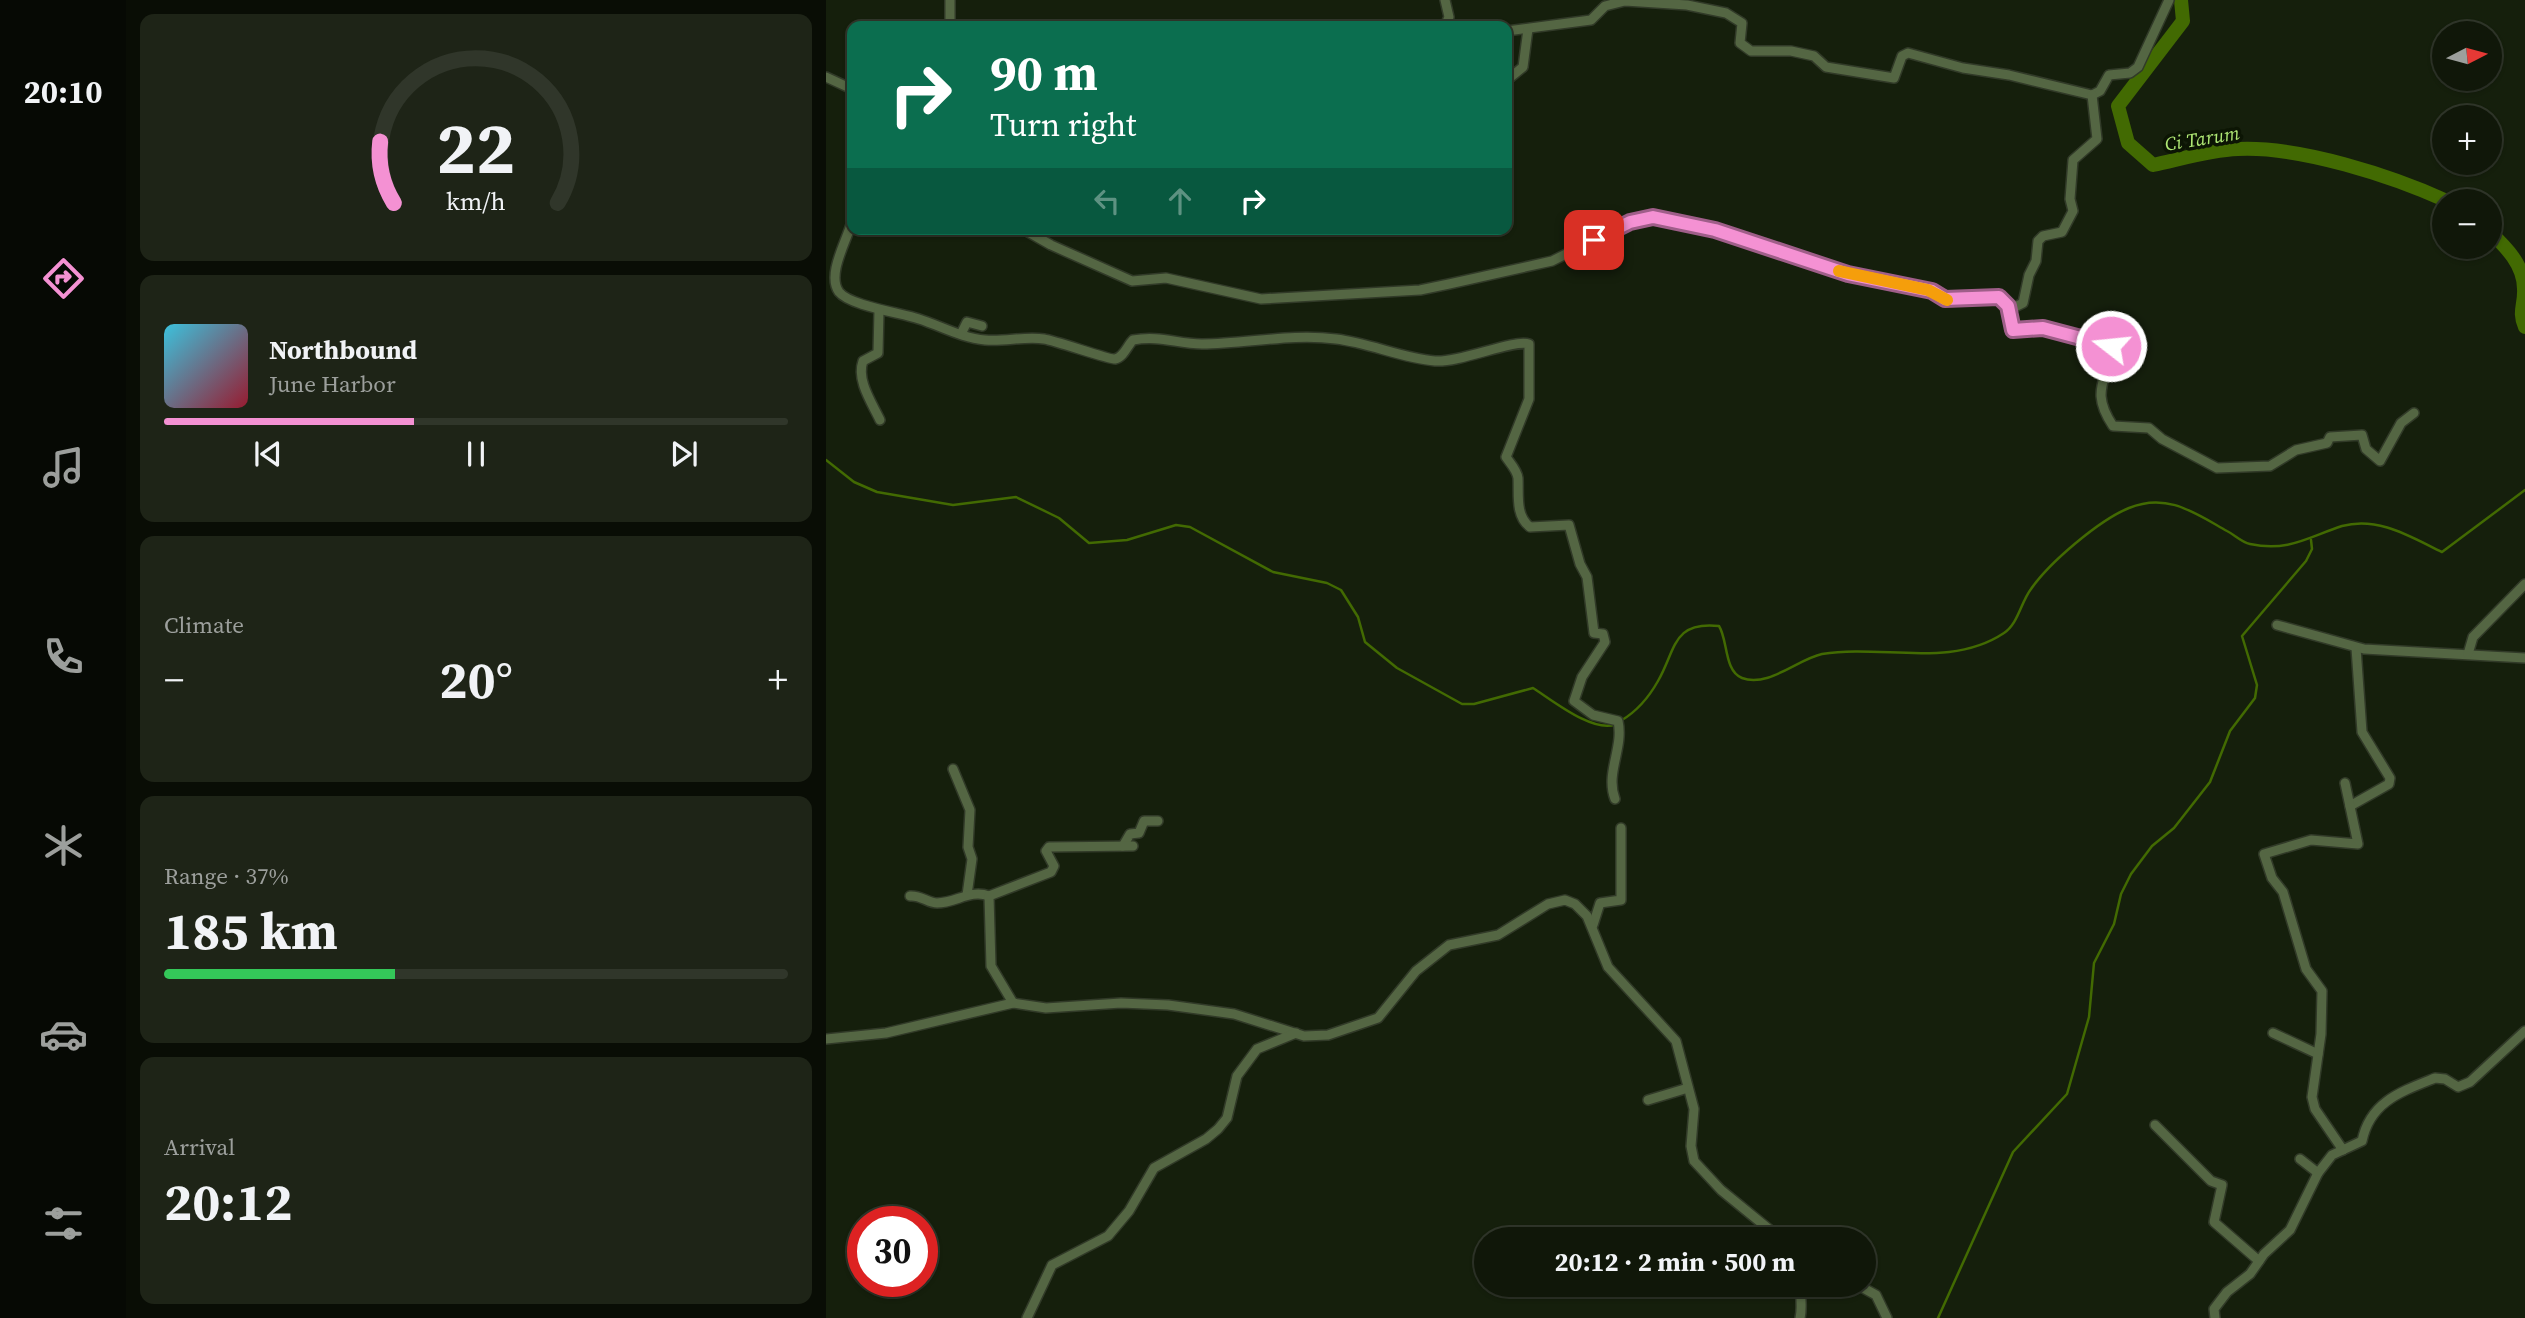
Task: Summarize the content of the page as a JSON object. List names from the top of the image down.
{
  "water": ["Ci Tarum"],
  "north": "right",
  "page": {
    "tabs": "20:10",
    "map_buttons": ["+", "−"],
    "turn": ["90 m", "Turn right"],
    "song": ["Northbound", "June Harbor"],
    "tile": [
      "Climate",
      ["Range · 37%", "185 km"],
      ["Arrival", "20:12"]
    ],
    "heat": ["−", "20°", "+"],
    "limit": "30",
    "trip": "20:12 · 2 min · 500 m",
    "gauge": ["22", "km/h"]
  }
}
